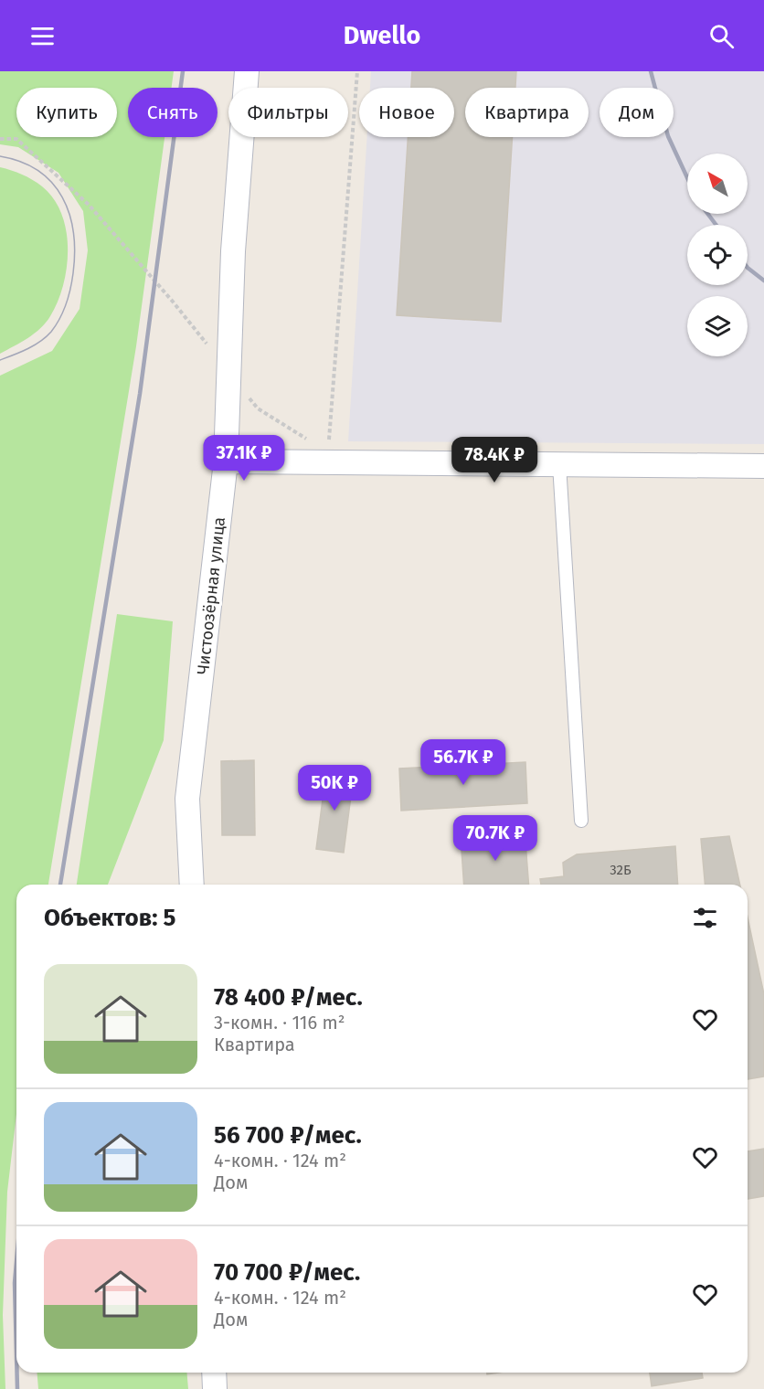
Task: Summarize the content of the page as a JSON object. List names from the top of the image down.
{
  "streets": {
    "street": ["Чистоозёрная улица"]
  },
  "house_numbers": ["32Б"],
  "north": "top left",
  "page": {
    "header": "Dwello",
    "chip": [
      "Купить",
      "Снять",
      "Фильтры",
      "Новое",
      "Квартира",
      "Дом"
    ],
    "price": [
      "37.1K ₽",
      "78.4K ₽",
      "56.7K ₽",
      "50K ₽",
      "70.7K ₽"
    ],
    "heading": "Объектов: 5",
    "list": [
      {
        "name": "78 400 ₽/мес.",
        "note": "3-комн. · 116 m² · Квартира"
      },
      {
        "name": "56 700 ₽/мес.",
        "note": "4-комн. · 124 m² · Дом"
      },
      {
        "name": "70 700 ₽/мес.",
        "note": "4-комн. · 124 m² · Дом"
      }
    ]
  }
}
